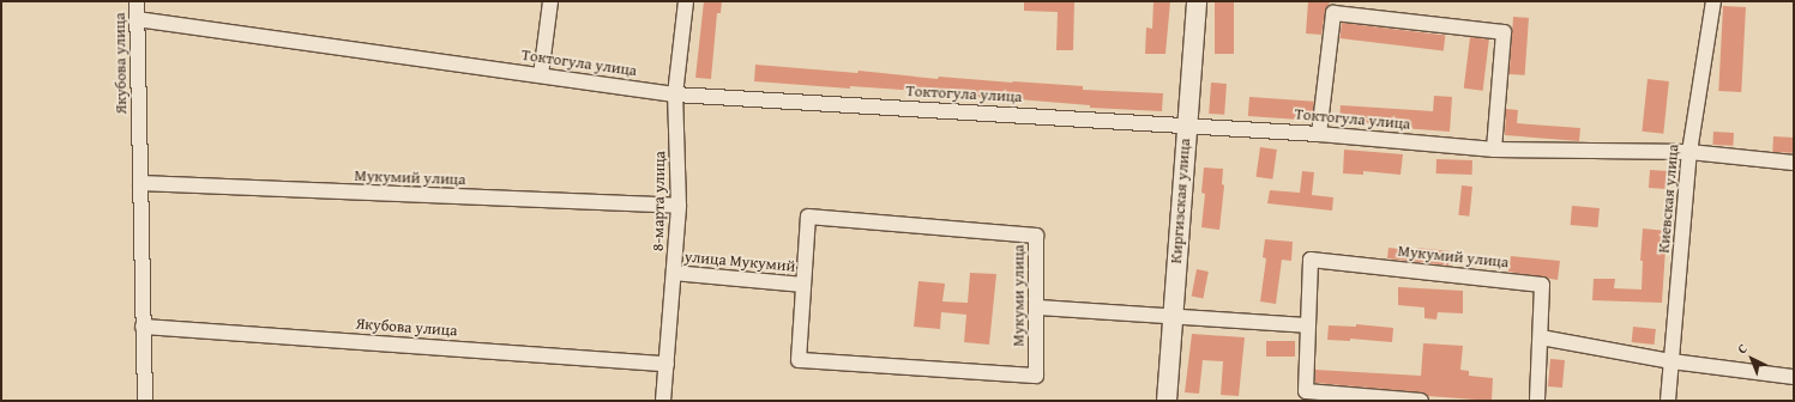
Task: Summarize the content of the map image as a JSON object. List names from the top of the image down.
{
  "streets": {
    "street": [
      "Якубова улица",
      "Токтогула улица",
      "Мукумий улица",
      "Киевская улица",
      "8-марта улица",
      "Киргизская улица",
      "улица Мукумий",
      "Мукуми улица"
    ]
  },
  "crossings": [
    ["Якубова улица", "Токтогула улица"],
    ["Якубова улица", "Мукумий улица"],
    ["Якубова улица", "8-марта улица"],
    ["Токтогула улица", "Киевская улица"],
    ["Токтогула улица", "8-марта улица"],
    ["Токтогула улица", "Киргизская улица"],
    ["Мукумий улица", "8-марта улица"],
    ["8-марта улица", "улица Мукумий"],
    ["улица Мукумий", "Мукуми улица"]
  ],
  "north": "top left"
}
